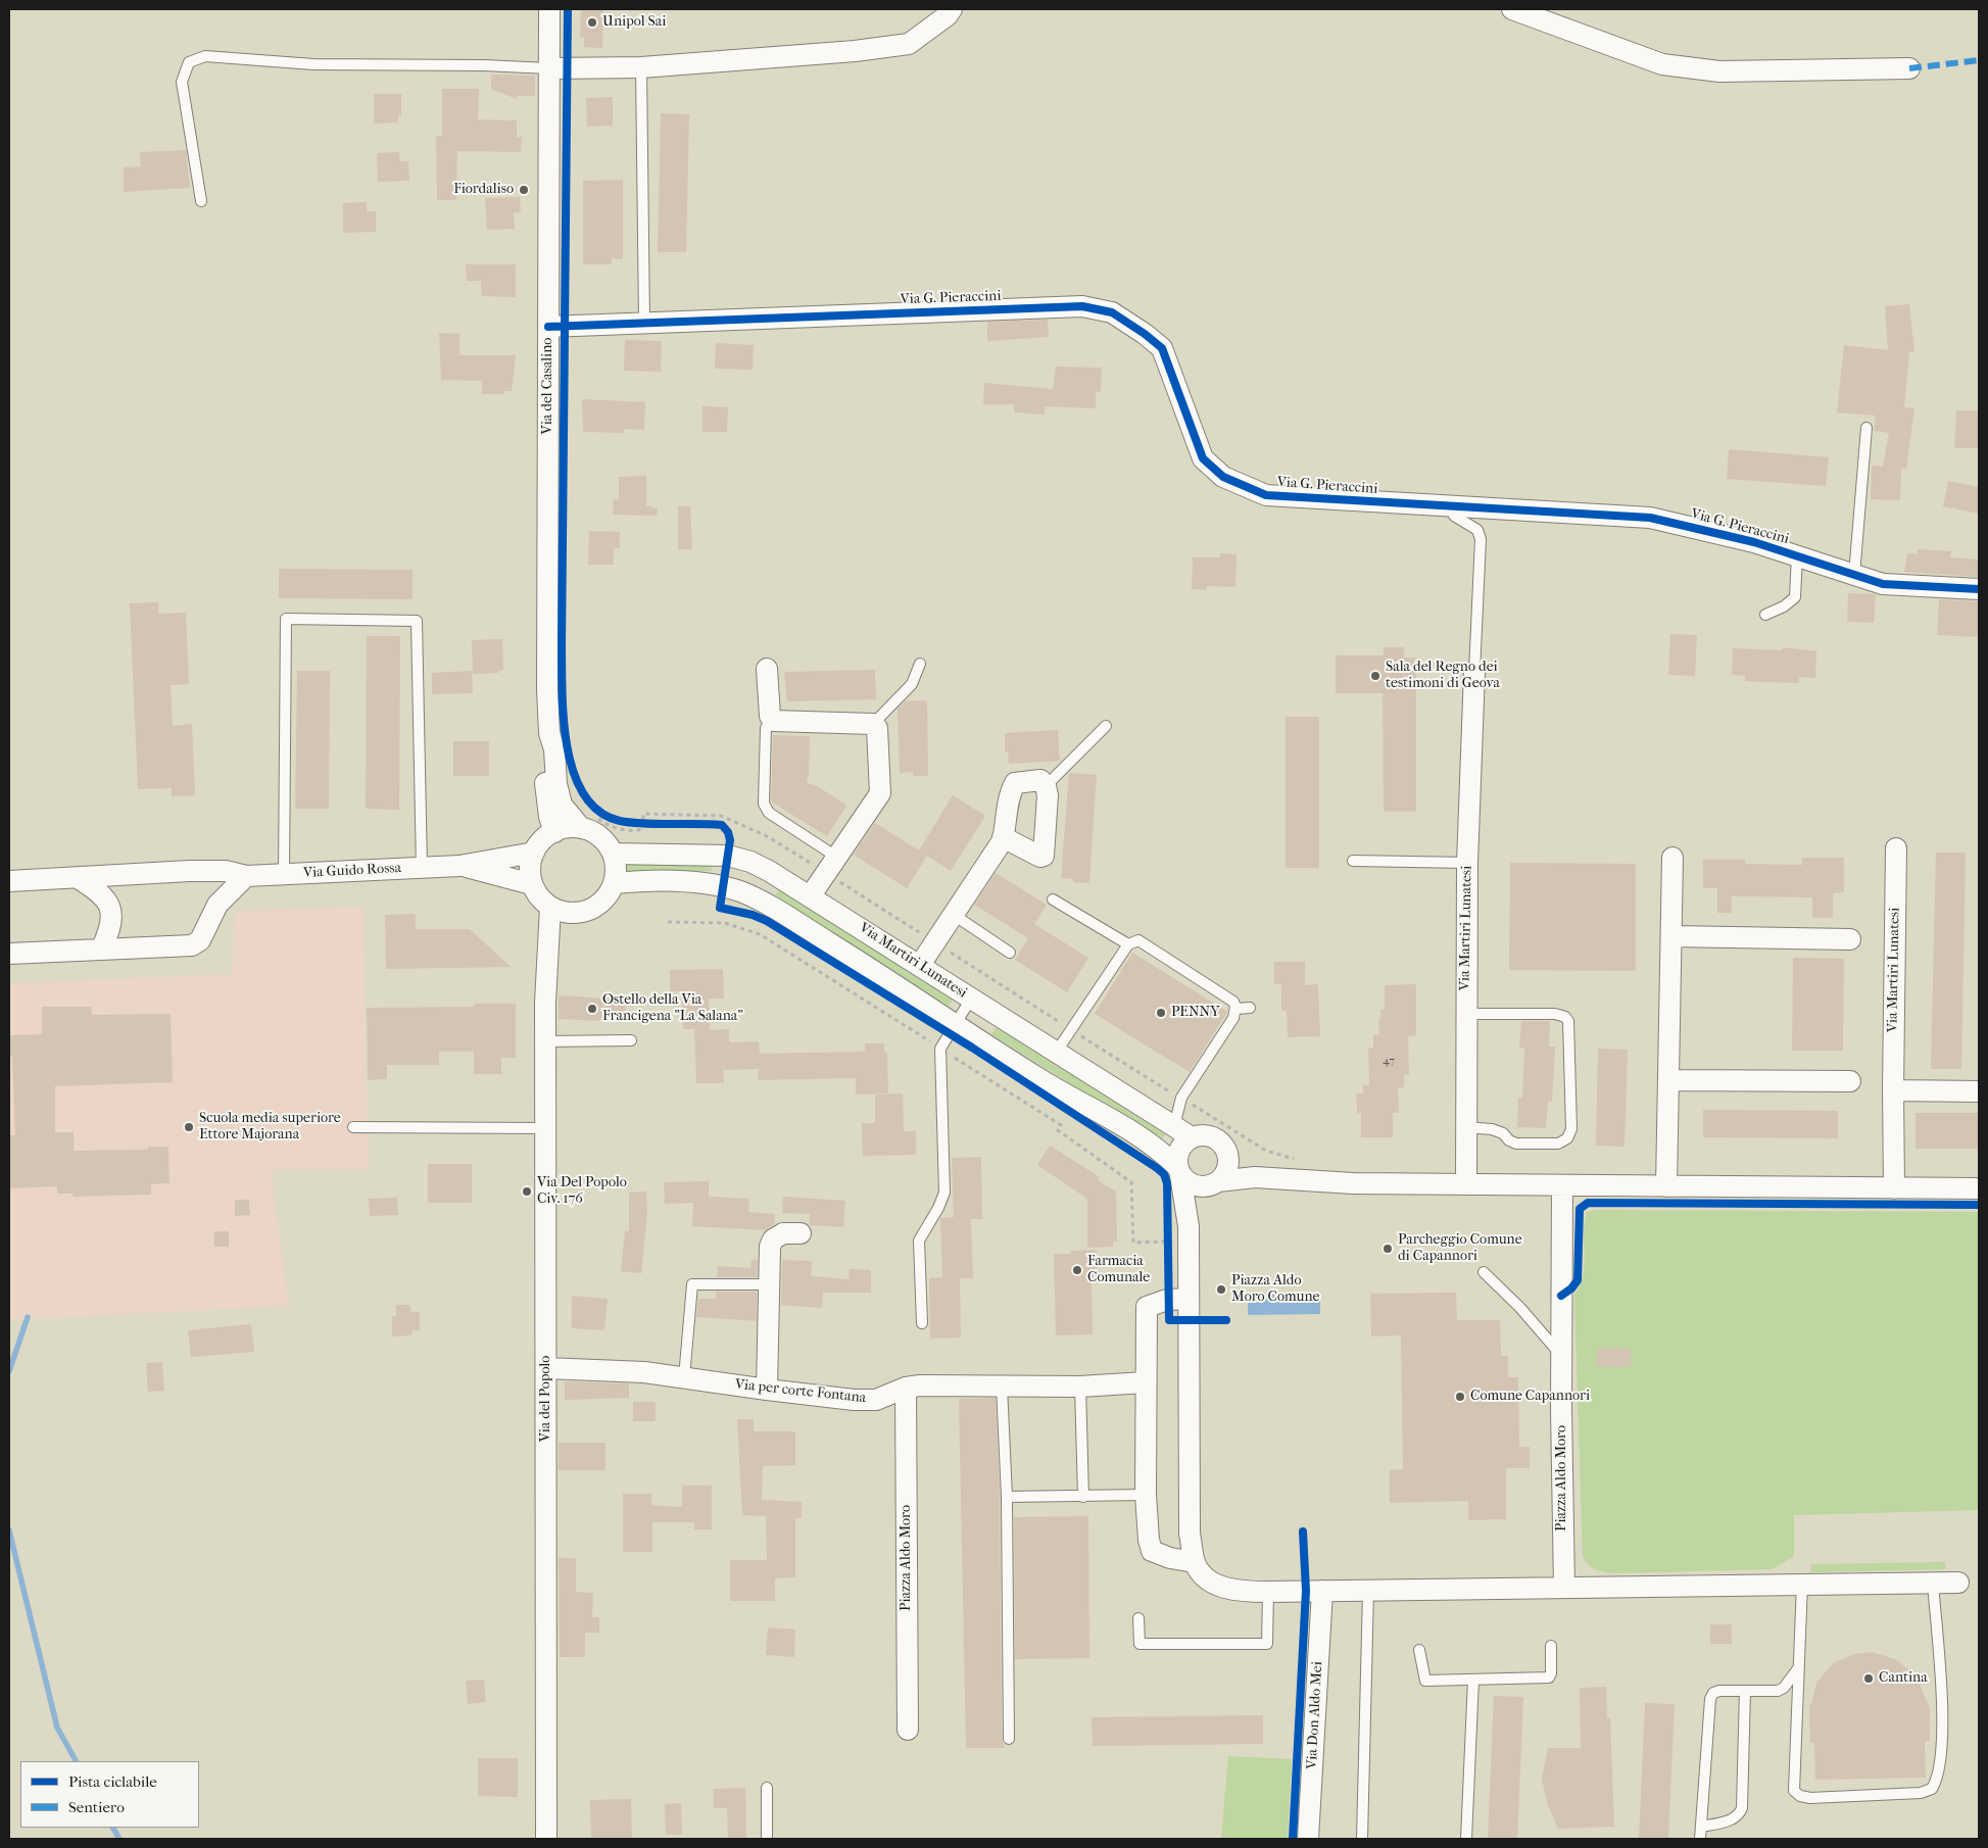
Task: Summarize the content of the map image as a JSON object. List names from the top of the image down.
{
  "streets": {
    "street": [
      "Via G. Pieraccini",
      "Via del Casalino",
      "Via Guido Rossa",
      "Via Martiri Lunatesi",
      "Via per corte Fontana",
      "Via del Popolo",
      "Piazza Aldo Moro",
      "Via Don Aldo Mei"
    ]
  },
  "crossings": [
    ["Via G. Pieraccini", "Via del Casalino"],
    ["Via del Casalino", "Via Guido Rossa"],
    ["Via del Casalino", "Via Martiri Lunatesi"],
    ["Via del Casalino", "Via del Popolo"],
    ["Via Guido Rossa", "Via Martiri Lunatesi"],
    ["Via Guido Rossa", "Via del Popolo"],
    ["Via Martiri Lunatesi", "Via del Popolo"],
    ["Via Martiri Lunatesi", "Piazza Aldo Moro"],
    ["Via per corte Fontana", "Via del Popolo"],
    ["Via per corte Fontana", "Piazza Aldo Moro"]
  ],
  "places": [
    "Unipol Sai",
    "Fiordaliso",
    "Sala del Regno dei testimoni di Geova",
    "Ostello della Via Francigena \"La Salana\"",
    "PENNY",
    "Scuola media superiore Ettore Majorana",
    "Via Del Popolo Civ. 176",
    "Parcheggio Comune di Capannori",
    "Farmacia Comunale",
    "Piazza Aldo Moro Comune",
    "Comune Capannori",
    "Cantina"
  ],
  "house_numbers": ["47"],
  "legend": ["Pista ciclabile", "Sentiero"]
}
